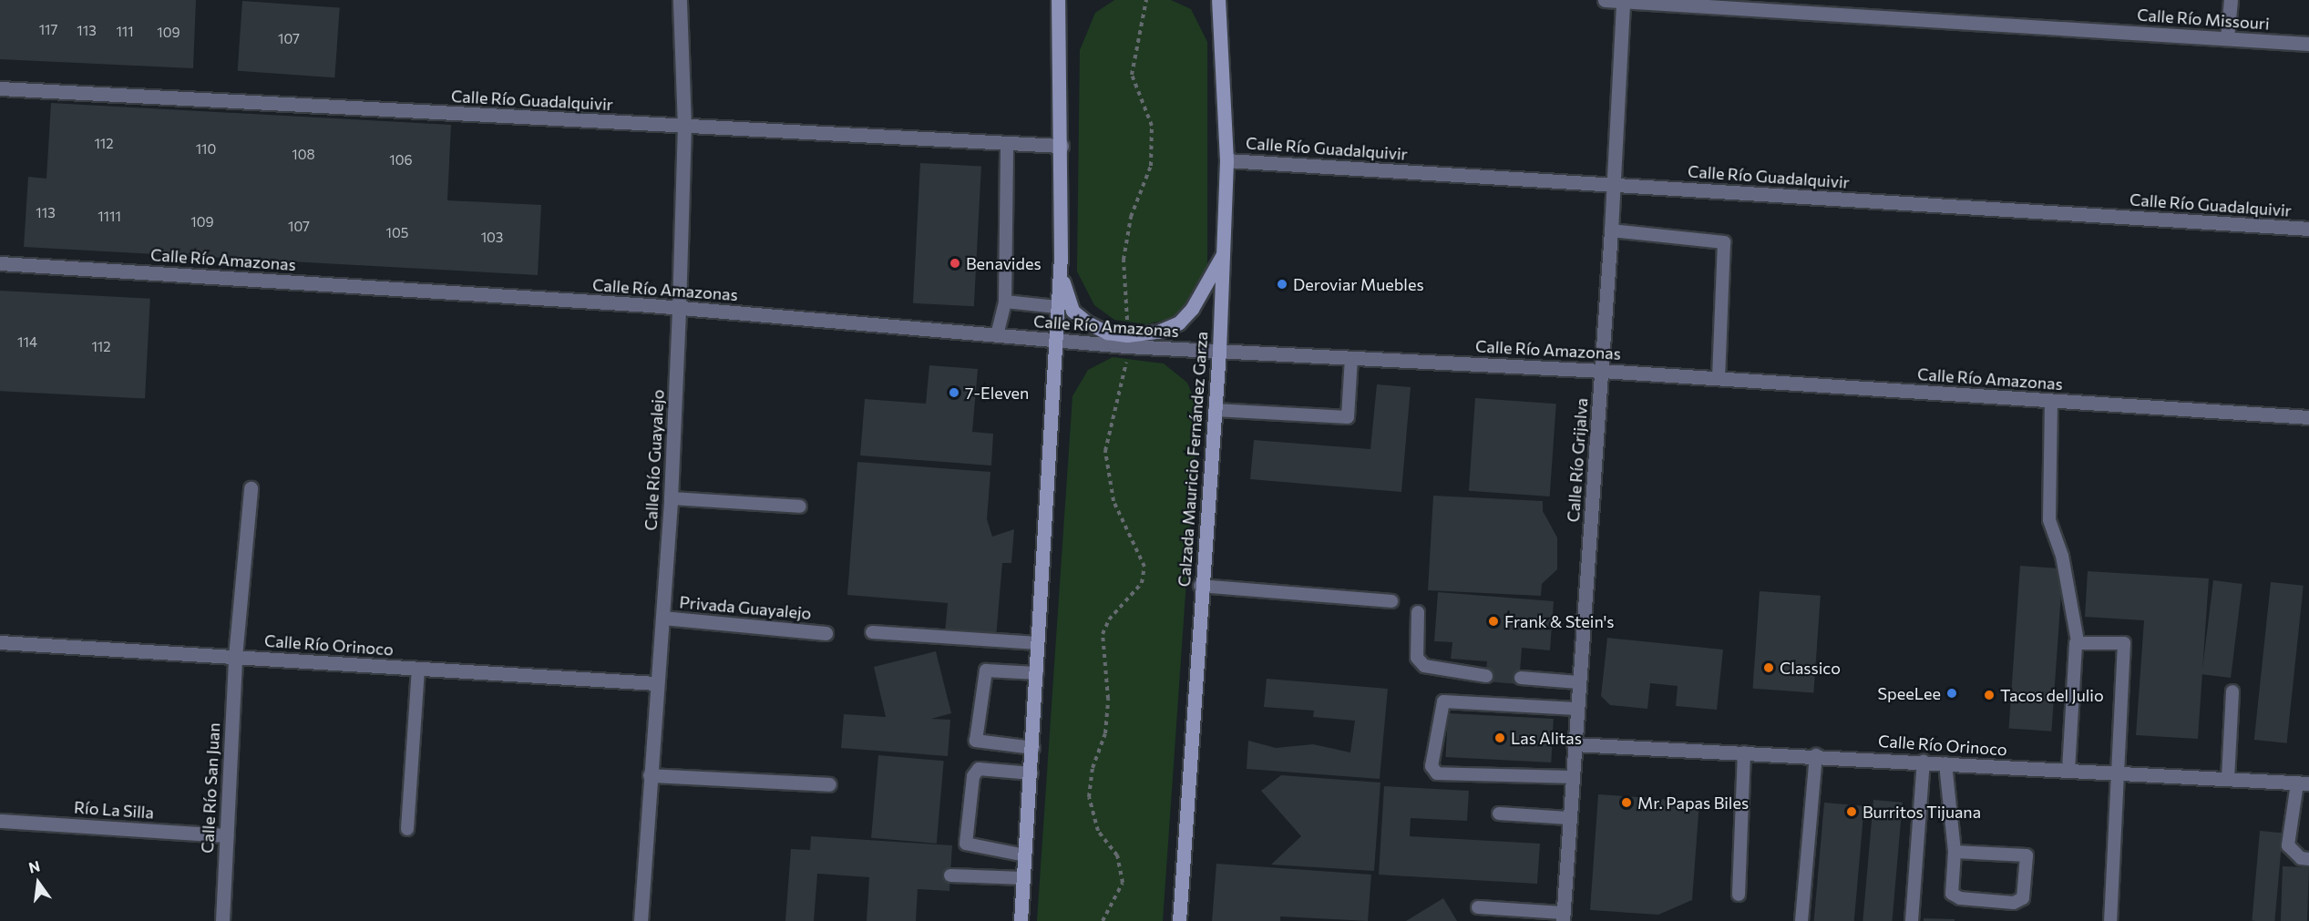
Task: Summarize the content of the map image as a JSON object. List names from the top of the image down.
{
  "streets": {
    "main road": ["Calzada Mauricio Fernández Garza"],
    "street": [
      "Calle Río Missouri",
      "Calle Río Guadalquivir",
      "Calle Río Amazonas",
      "Calle Río Guayalejo",
      "Calle Río Grijalva",
      "Privada Guayalejo",
      "Calle Río Orinoco",
      "Calle Río San Juan",
      "Río La Silla"
    ]
  },
  "crossings": [
    ["Calle Río Missouri", "Calle Río Grijalva"],
    ["Calle Río Guadalquivir", "Calzada Mauricio Fernández Garza"],
    ["Calle Río Guadalquivir", "Calle Río Guayalejo"],
    ["Calle Río Guadalquivir", "Calle Río Grijalva"],
    ["Calle Río Amazonas", "Calzada Mauricio Fernández Garza"],
    ["Calle Río Amazonas", "Calle Río Guayalejo"],
    ["Calle Río Amazonas", "Calle Río Grijalva"],
    ["Calle Río Guayalejo", "Privada Guayalejo"],
    ["Calle Río Guayalejo", "Calle Río Orinoco"],
    ["Calle Río Grijalva", "Calle Río Orinoco"],
    ["Calle Río Orinoco", "Calle Río San Juan"],
    ["Calle Río San Juan", "Río La Silla"]
  ],
  "places": [
    "Benavides",
    "Deroviar Muebles",
    "7-Eleven",
    "Frank & Stein's",
    "Classico",
    "SpeeLee",
    "Tacos del Julio",
    "Las Alitas",
    "Mr. Papas Biles",
    "Burritos Tijuana"
  ],
  "house_numbers": [
    "117",
    "113",
    "111",
    "109",
    "107",
    "112",
    "110",
    "108",
    "106",
    "113",
    "1111",
    "109",
    "107",
    "105",
    "103",
    "114",
    "112"
  ],
  "north": "top"
}
